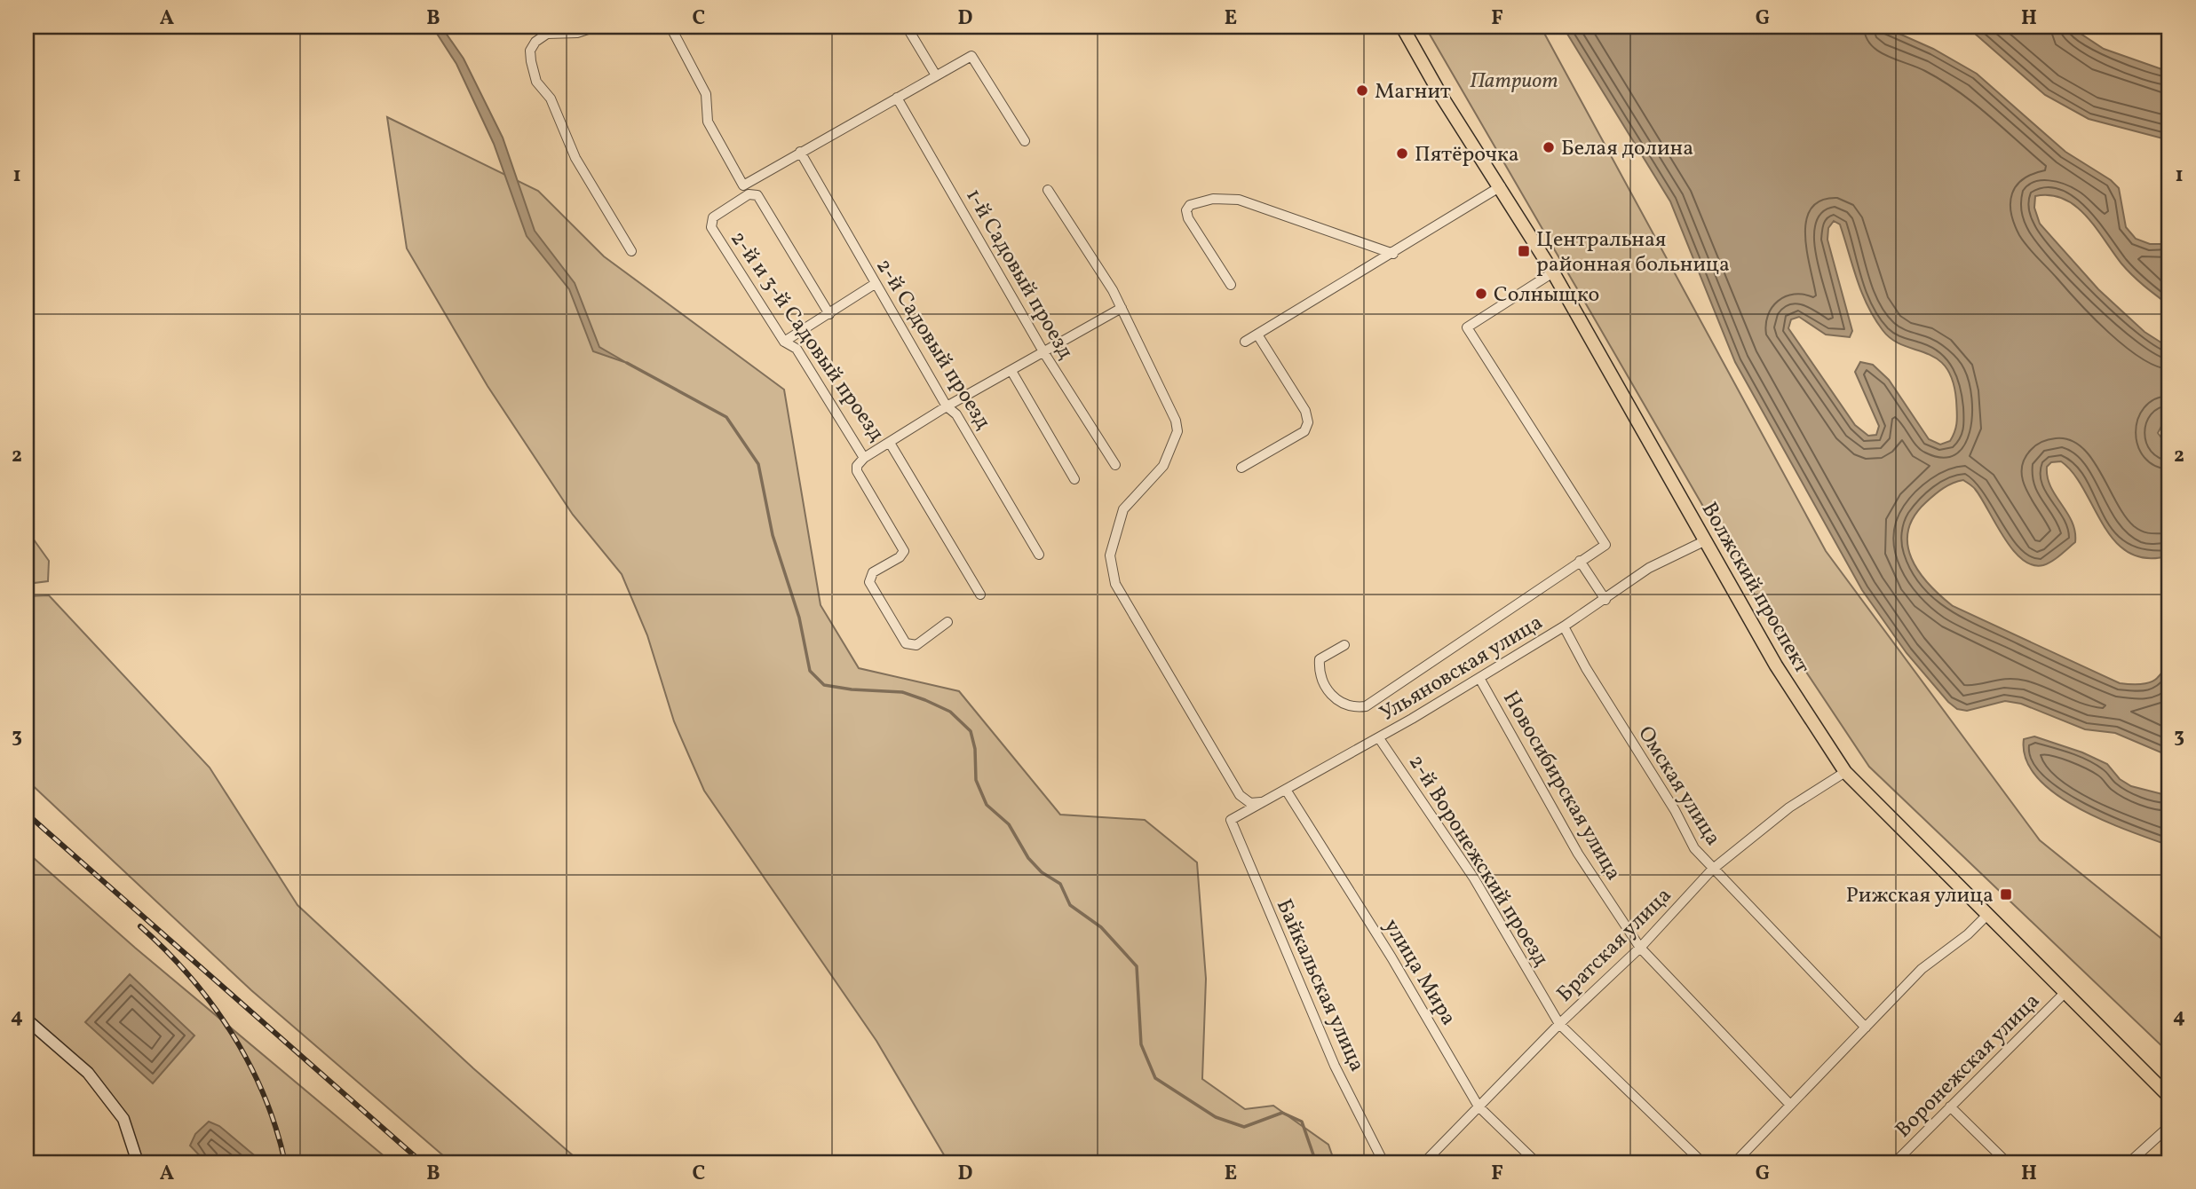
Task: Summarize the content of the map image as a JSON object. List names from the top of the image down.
{
  "streets": {
    "main road": ["Волжский проспект"],
    "street": [
      "1-й Садовый проезд",
      "2-й и 3-й Садовый проезд",
      "2-й Садовый проезд",
      "Ульяновская улица",
      "Новосибирская улица",
      "Омская улица",
      "2-й Воронежский проезд",
      "Братская улица",
      "улица Мира",
      "Байкальская улица",
      "Воронежская улица"
    ]
  },
  "crossings": [
    ["1-й Садовый проезд", "2-й и 3-й Садовый проезд"],
    ["2-й и 3-й Садовый проезд", "2-й Садовый проезд"],
    ["Волжский проспект", "Ульяновская улица"],
    ["Волжский проспект", "Братская улица"],
    ["Волжский проспект", "Воронежская улица"],
    ["Ульяновская улица", "Новосибирская улица"],
    ["Ульяновская улица", "Омская улица"],
    ["Ульяновская улица", "2-й Воронежский проезд"],
    ["Ульяновская улица", "улица Мира"],
    ["Ульяновская улица", "Байкальская улица"],
    ["Новосибирская улица", "Братская улица"],
    ["Омская улица", "Братская улица"],
    ["2-й Воронежский проезд", "Братская улица"],
    ["Братская улица", "улица Мира"]
  ],
  "parks": ["Патриот"],
  "places": {
    "other": [
      "Магнит",
      "Белая долина",
      "Пятёрочка",
      "Солныщко"
    ],
    "transit": ["Центральная районная больница", "Рижская улица"]
  },
  "grid": {
    "columns": [
      "A",
      "B",
      "C",
      "D",
      "E",
      "F",
      "G",
      "H"
    ],
    "rows": [
      "1",
      "2",
      "3",
      "4"
    ]
  }
}
